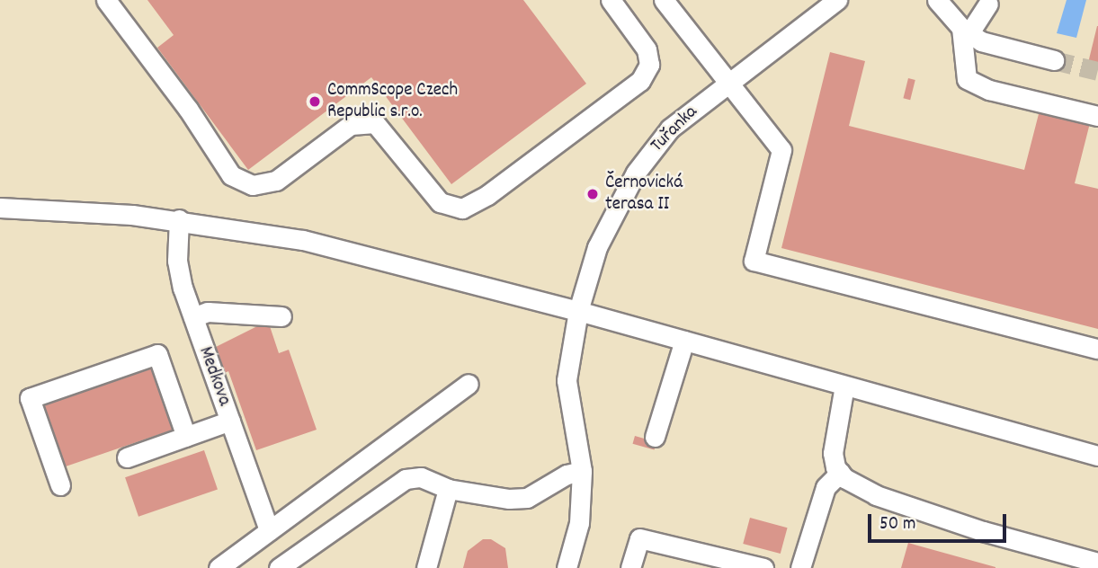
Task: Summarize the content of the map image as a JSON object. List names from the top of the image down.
{
  "streets": {
    "street": ["Tuřanka", "Medkova"]
  },
  "places": ["CommScope Czech Republic s.r.o.", "Černovická terasa II"],
  "scale_bar": "50 m"
}
